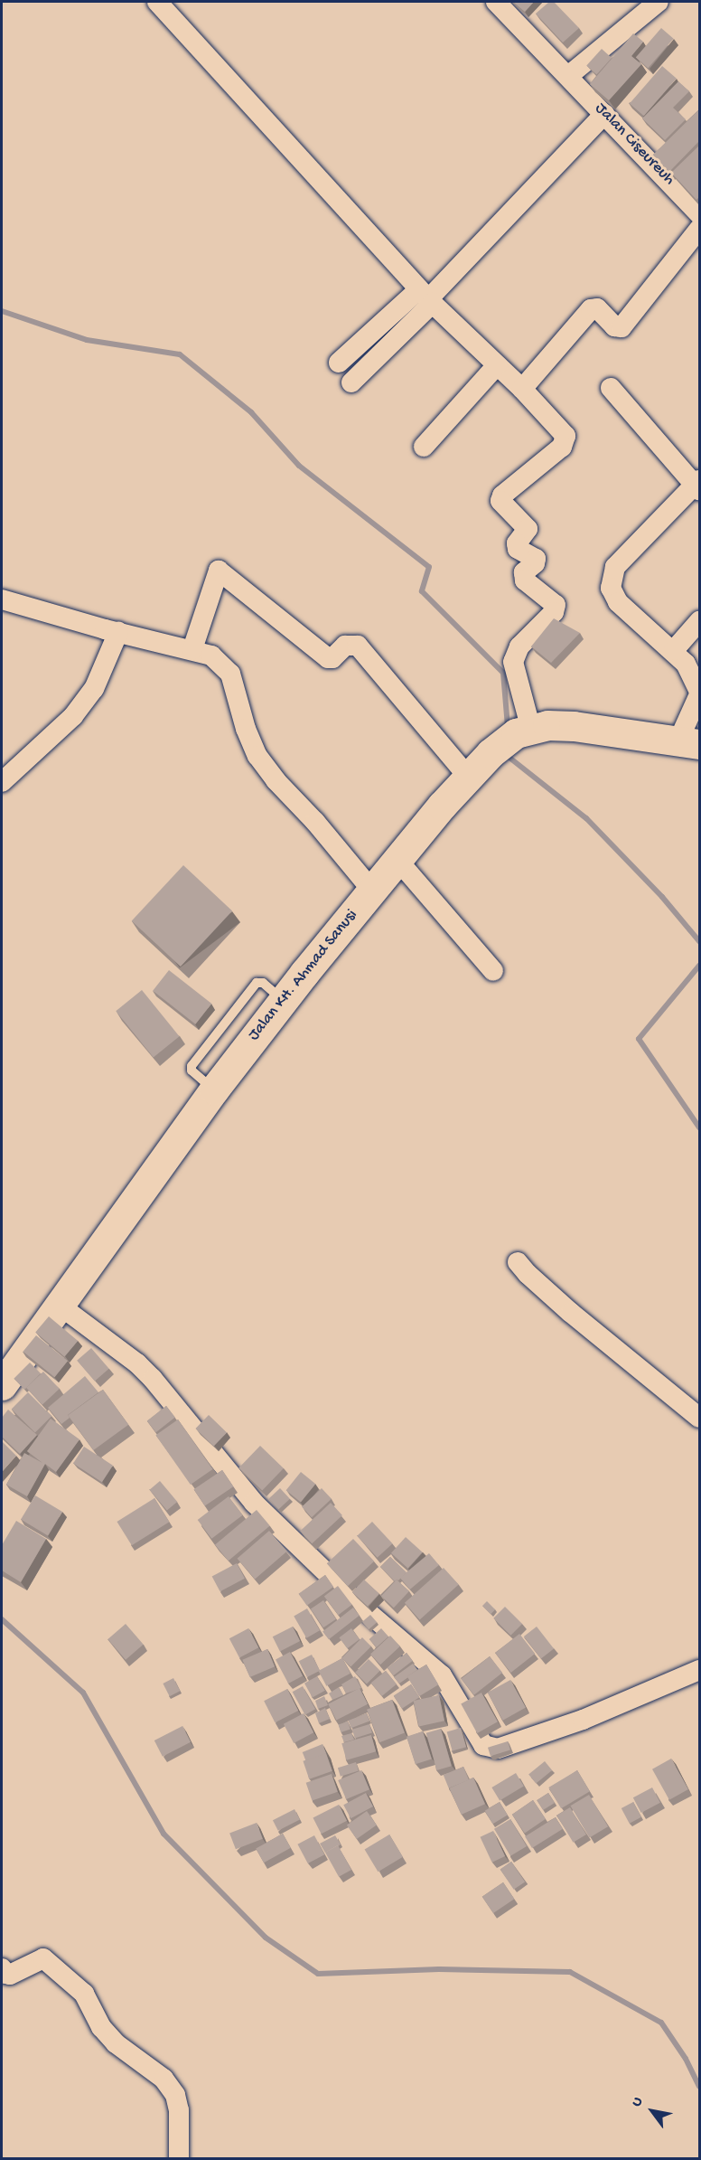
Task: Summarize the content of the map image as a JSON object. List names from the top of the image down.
{
  "streets": {
    "highway": ["Jalan KH. Ahmad Sanusi"],
    "street": ["Jalan Ciseureuh"]
  },
  "north": "top left"
}
